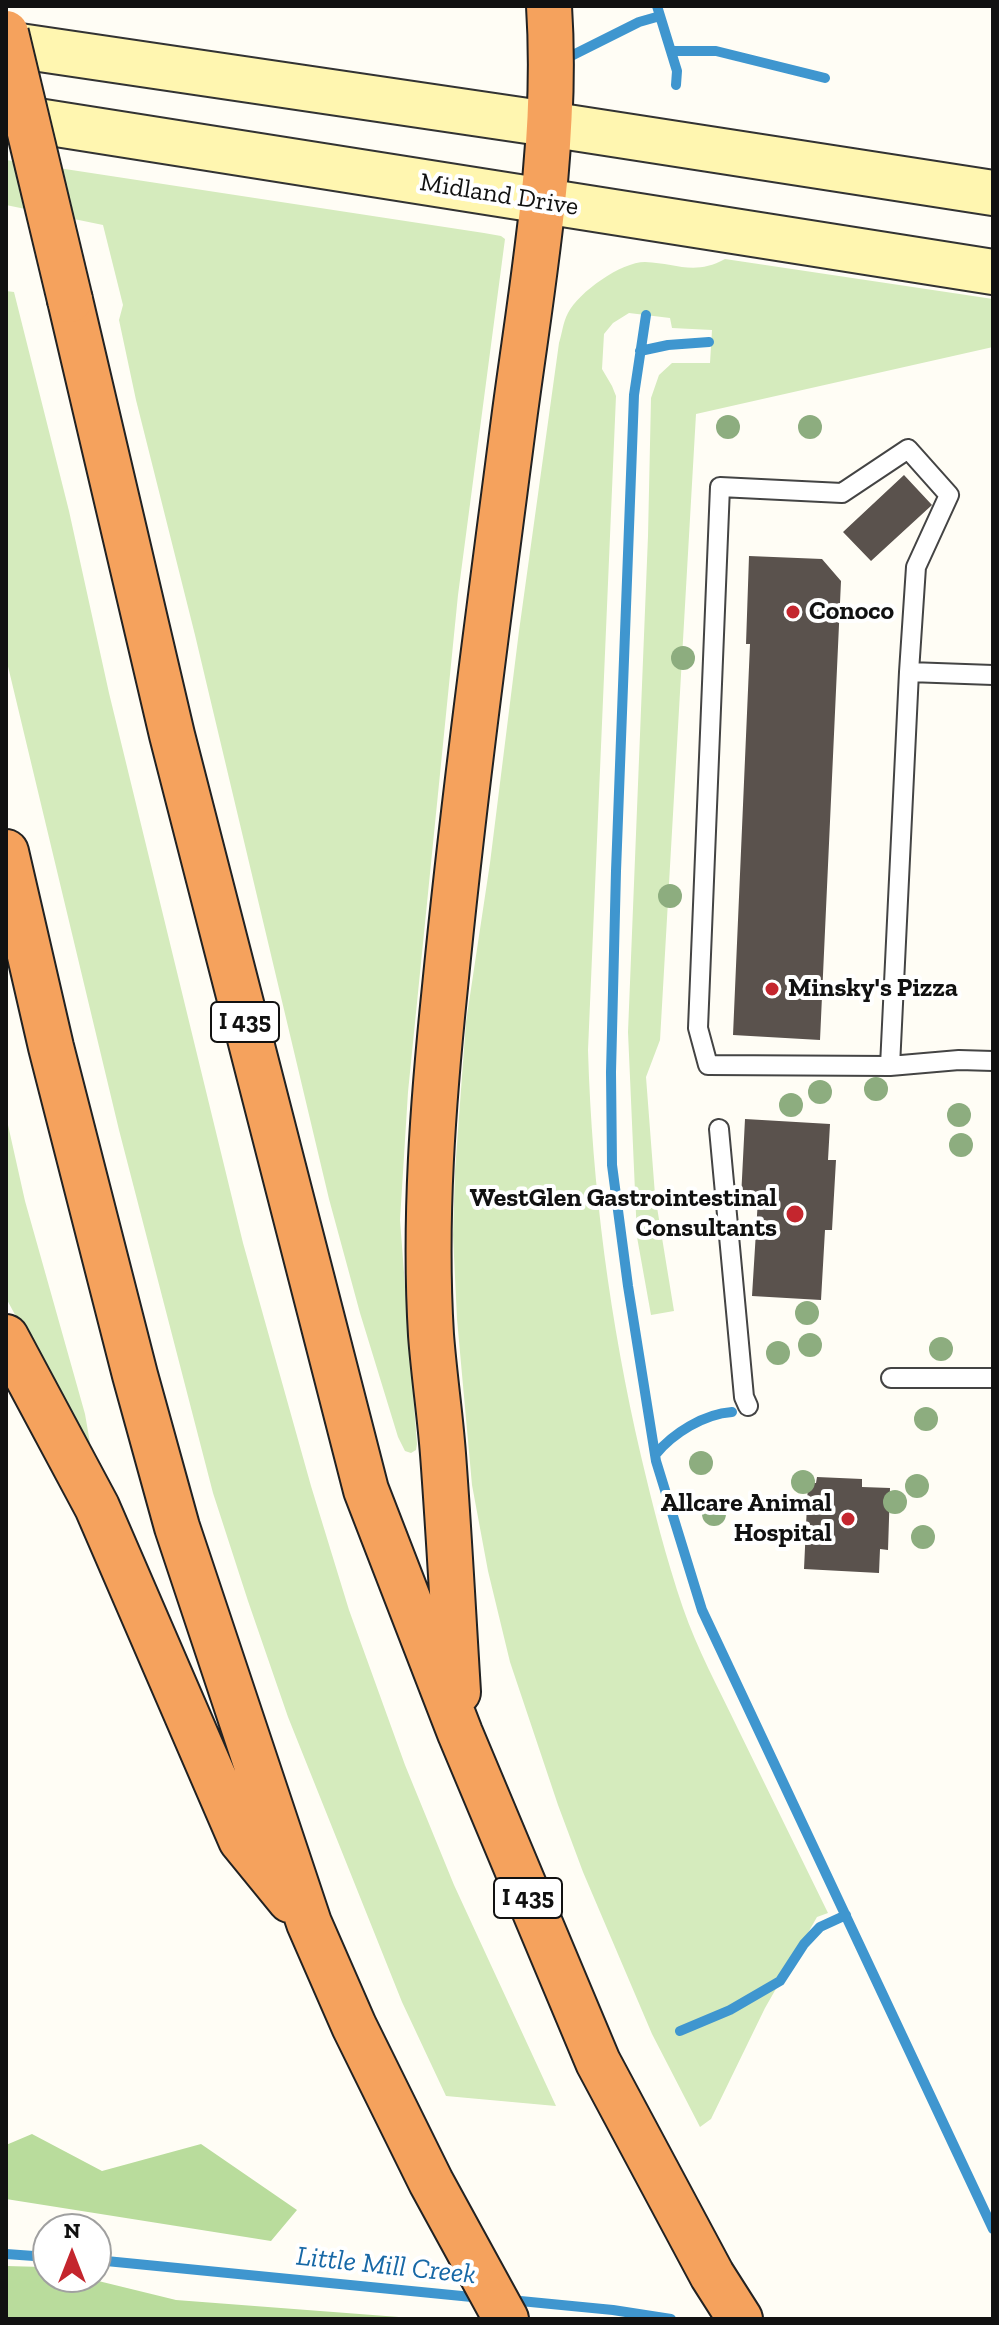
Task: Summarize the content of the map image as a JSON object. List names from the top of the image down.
{
  "streets": {
    "highway": ["I 435"],
    "main road": ["Midland Drive"]
  },
  "water": ["Little Mill Creek"],
  "places": [
    "Conoco",
    "Minsky's Pizza",
    "WestGlen Gastrointestinal Consultants",
    "Allcare Animal Hospital"
  ],
  "north": "top"
}
